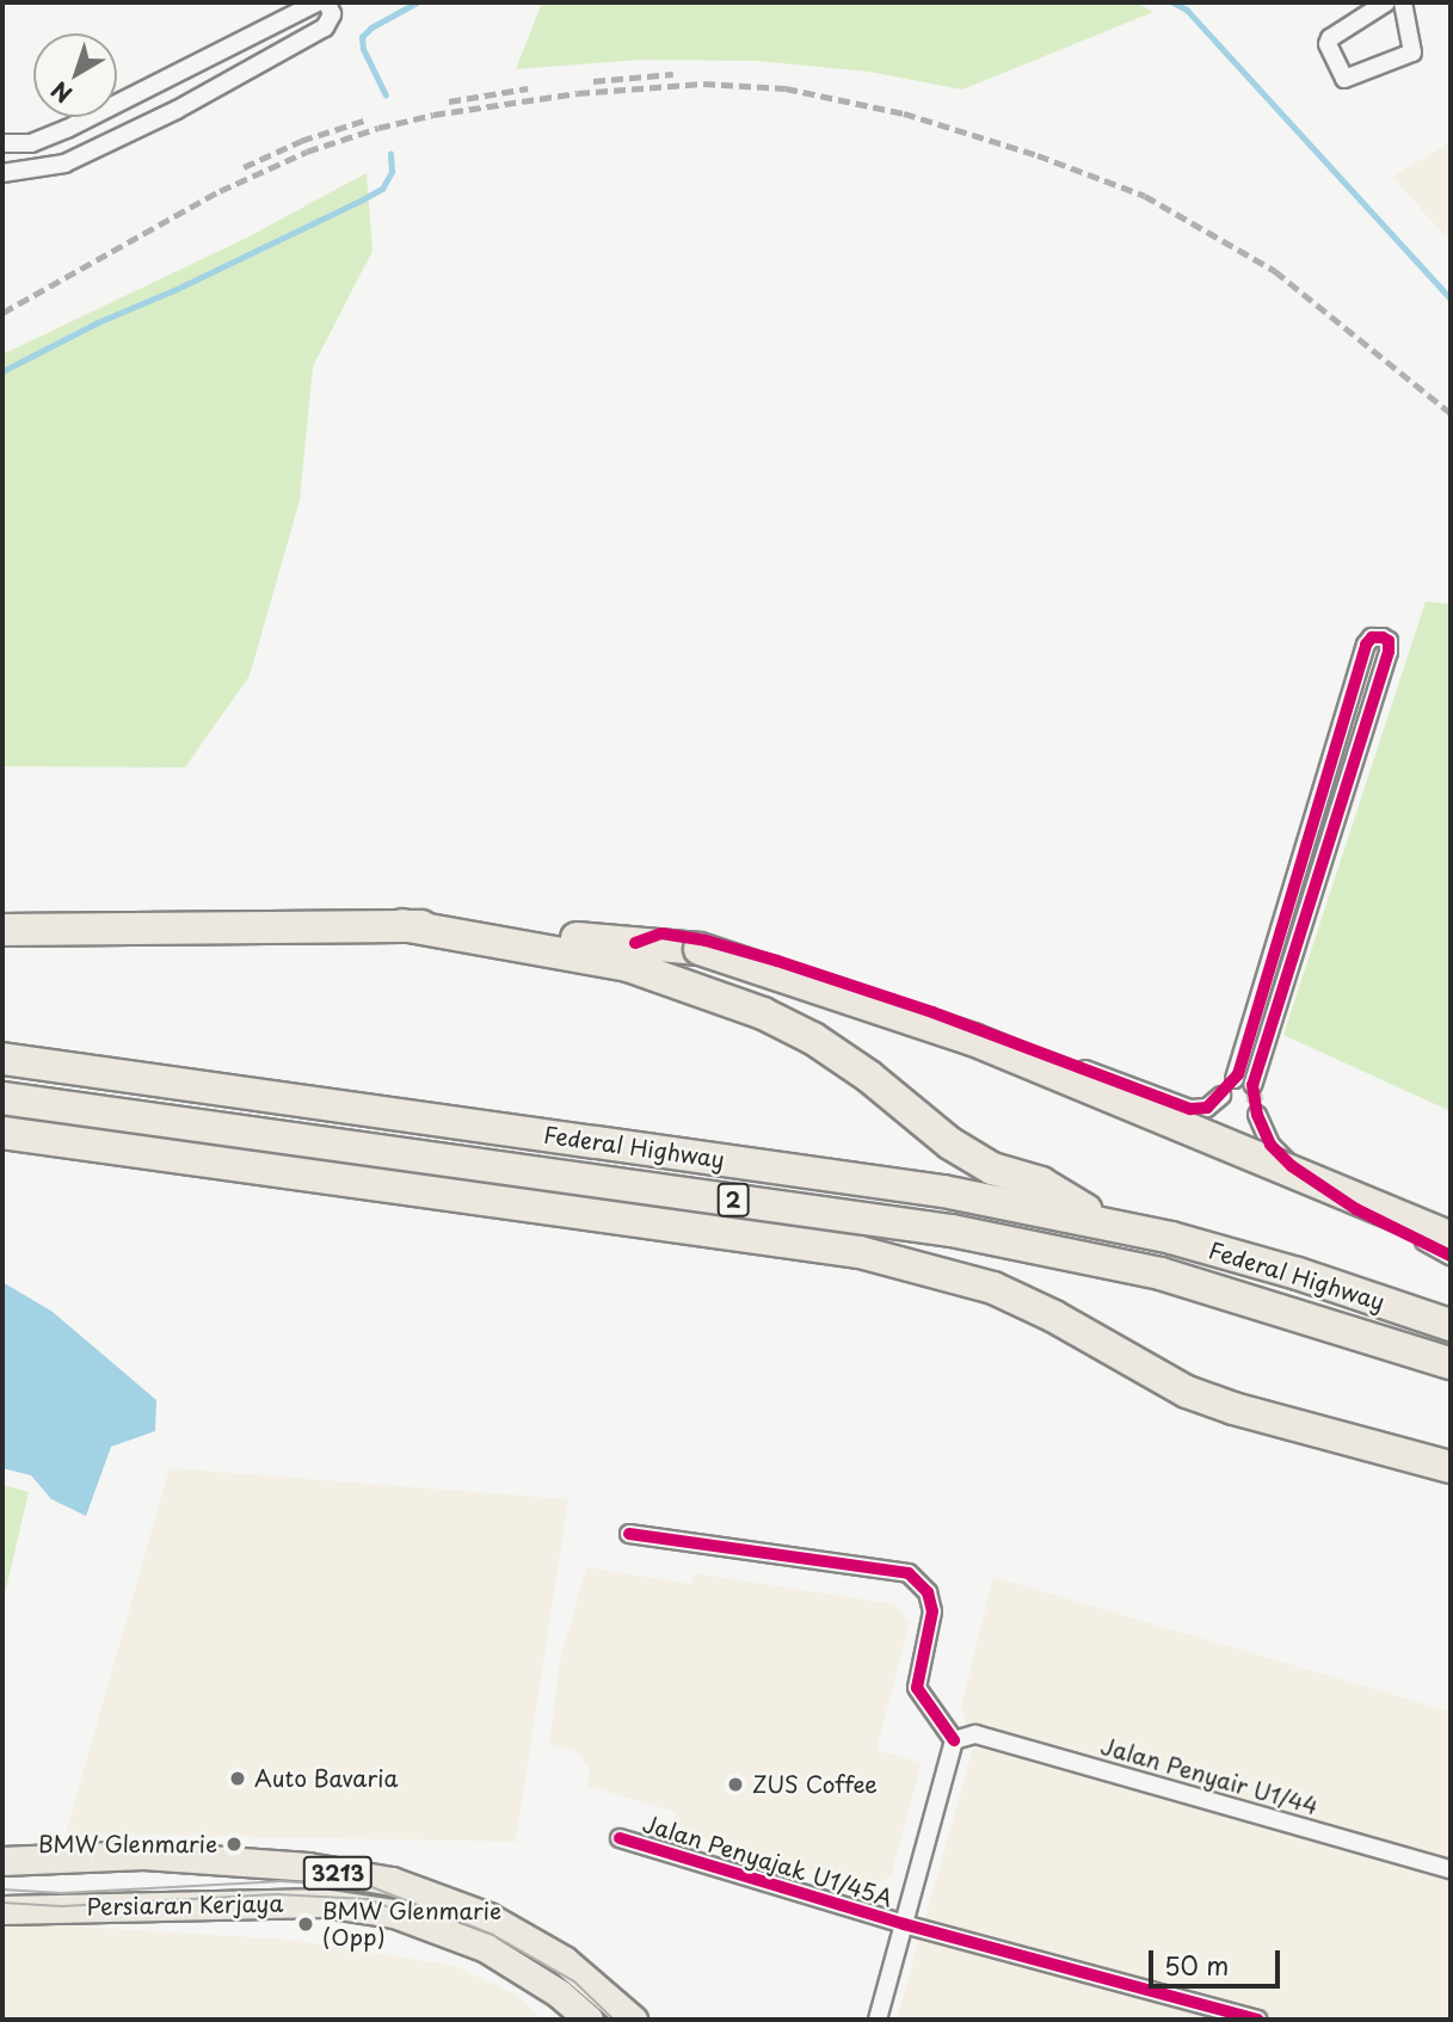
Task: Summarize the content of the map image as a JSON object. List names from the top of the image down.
{
  "streets": {
    "highway": ["Federal Highway", "2"],
    "main road": ["3213", "Persiaran Kerjaya"],
    "street": ["Jalan Penyair U1/44", "Jalan Penyajak U1/45A"]
  },
  "places": [
    "Auto Bavaria",
    "ZUS Coffee",
    "BMW Glenmarie",
    "BMW Glenmarie (Opp)"
  ],
  "scale_bar": "50 m",
  "north": "bottom left"
}
